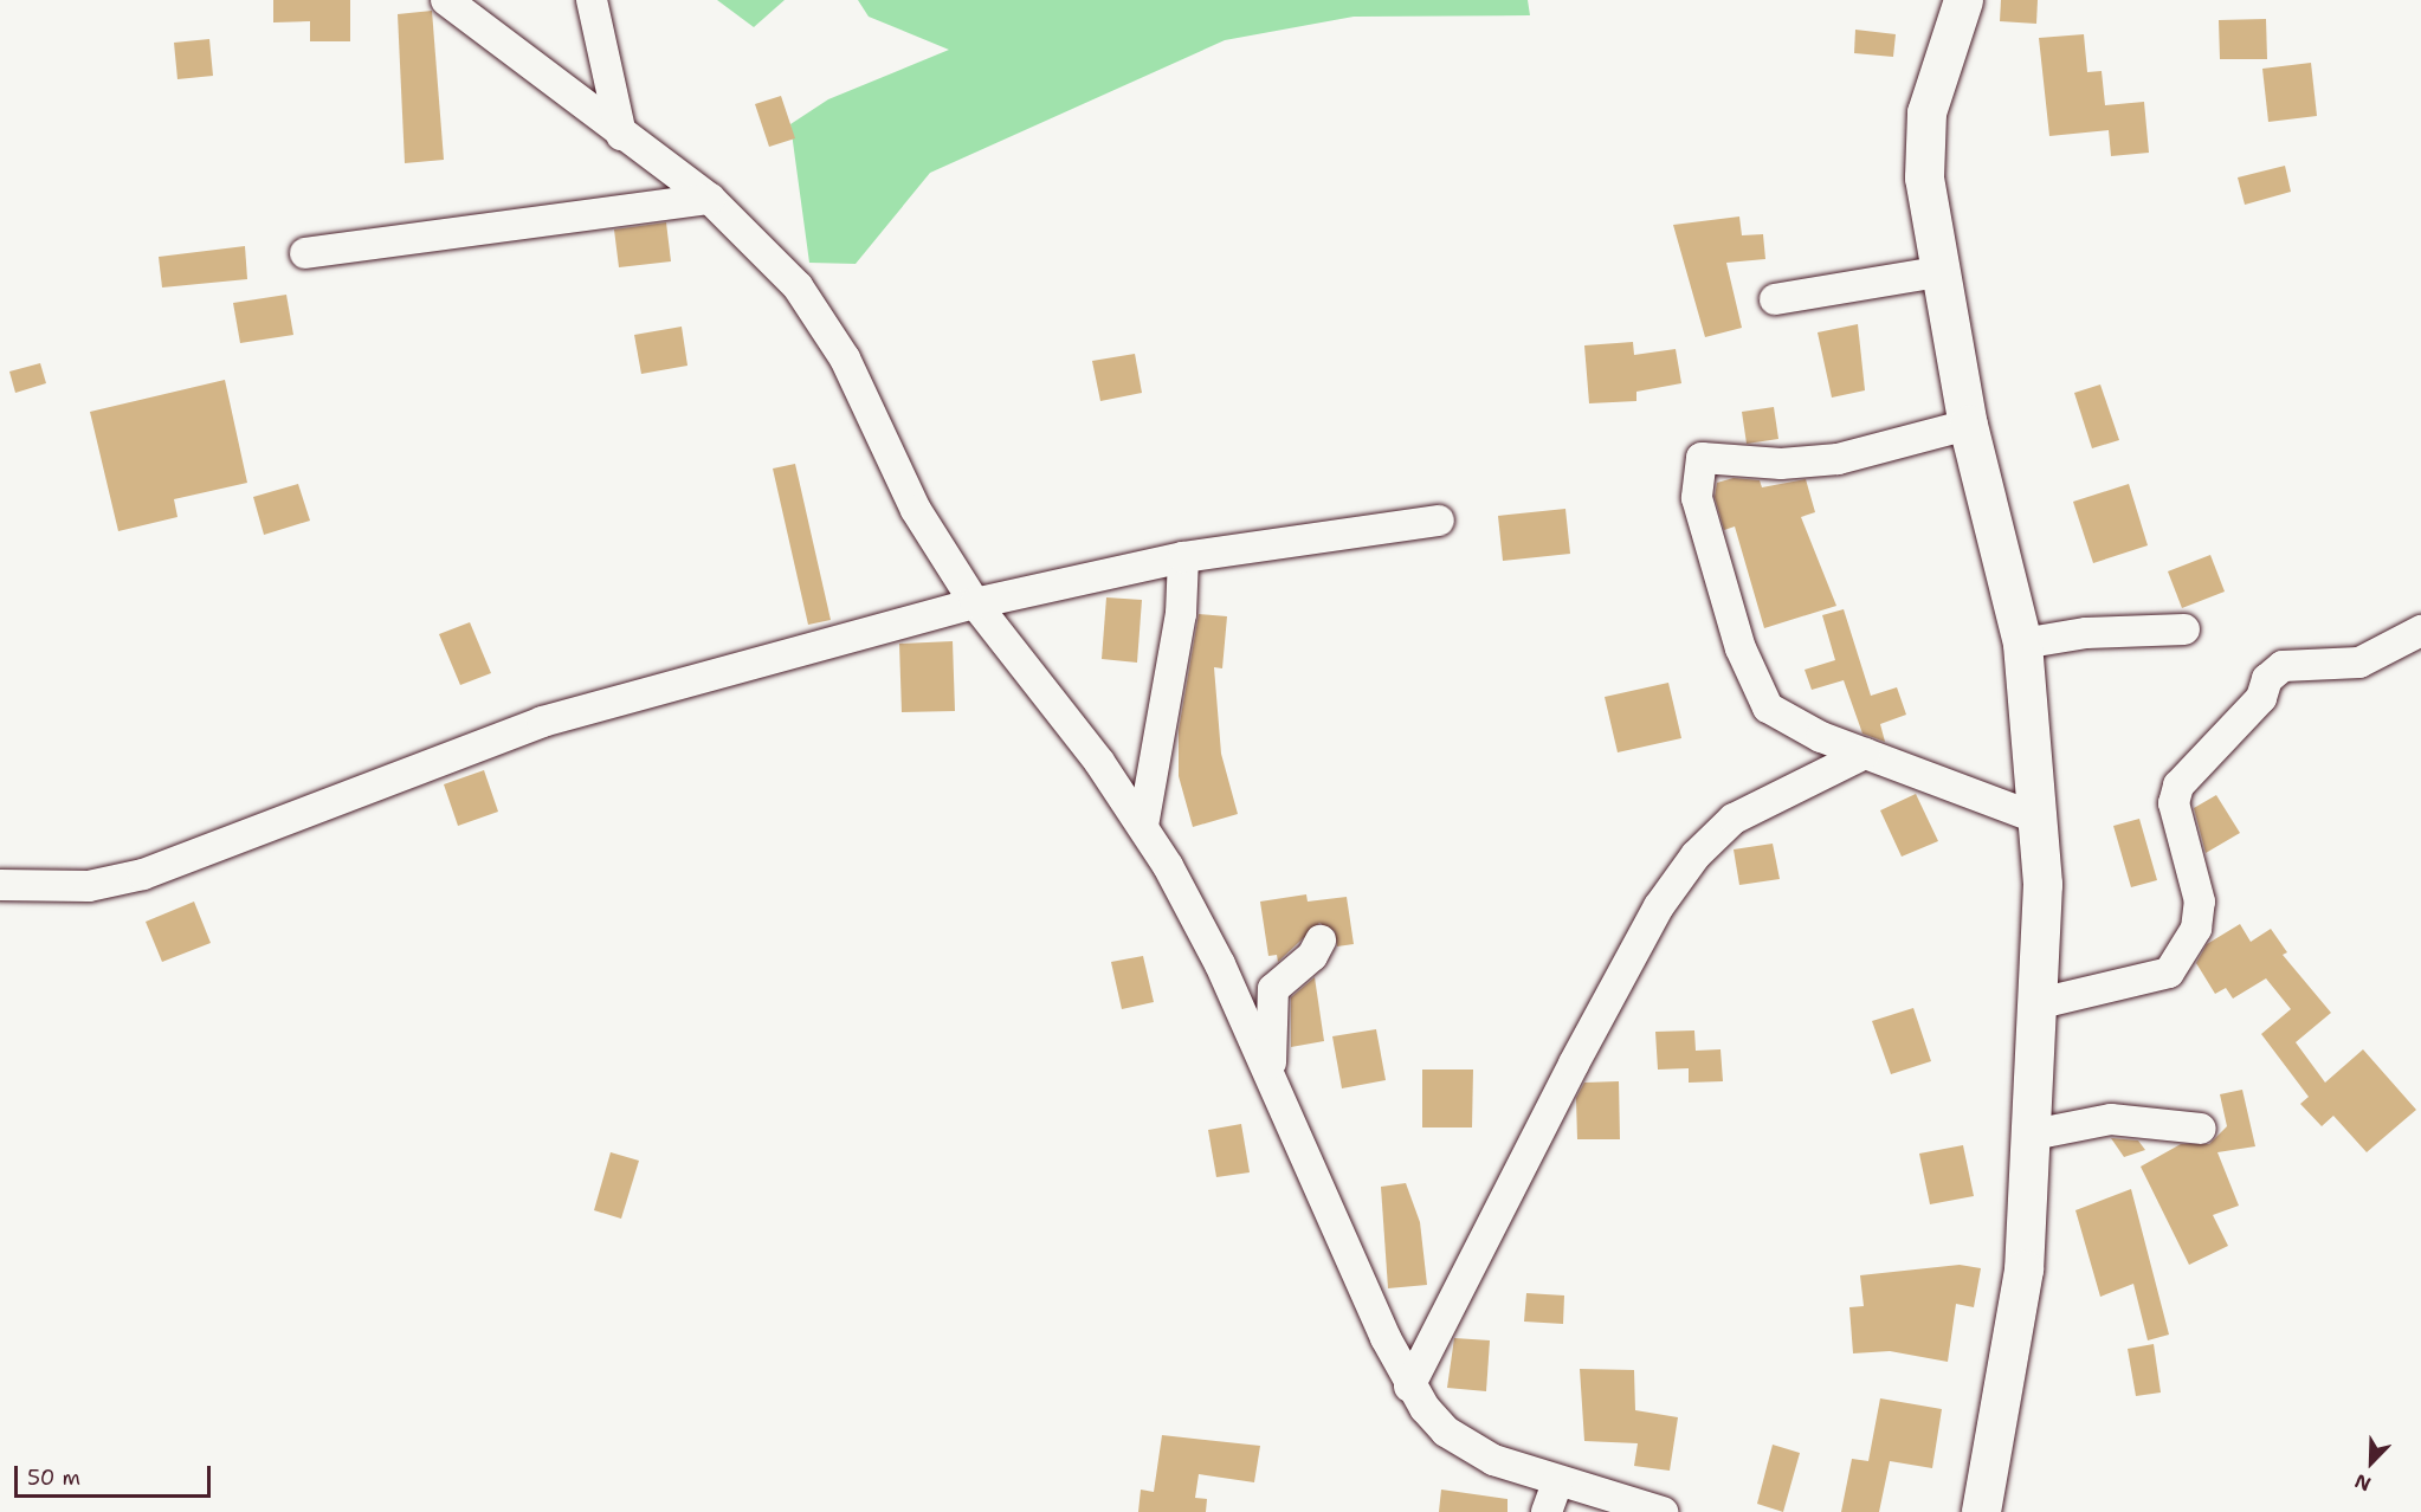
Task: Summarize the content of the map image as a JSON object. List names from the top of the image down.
{
  "scale_bar": "50 m",
  "north": "bottom left"
}
